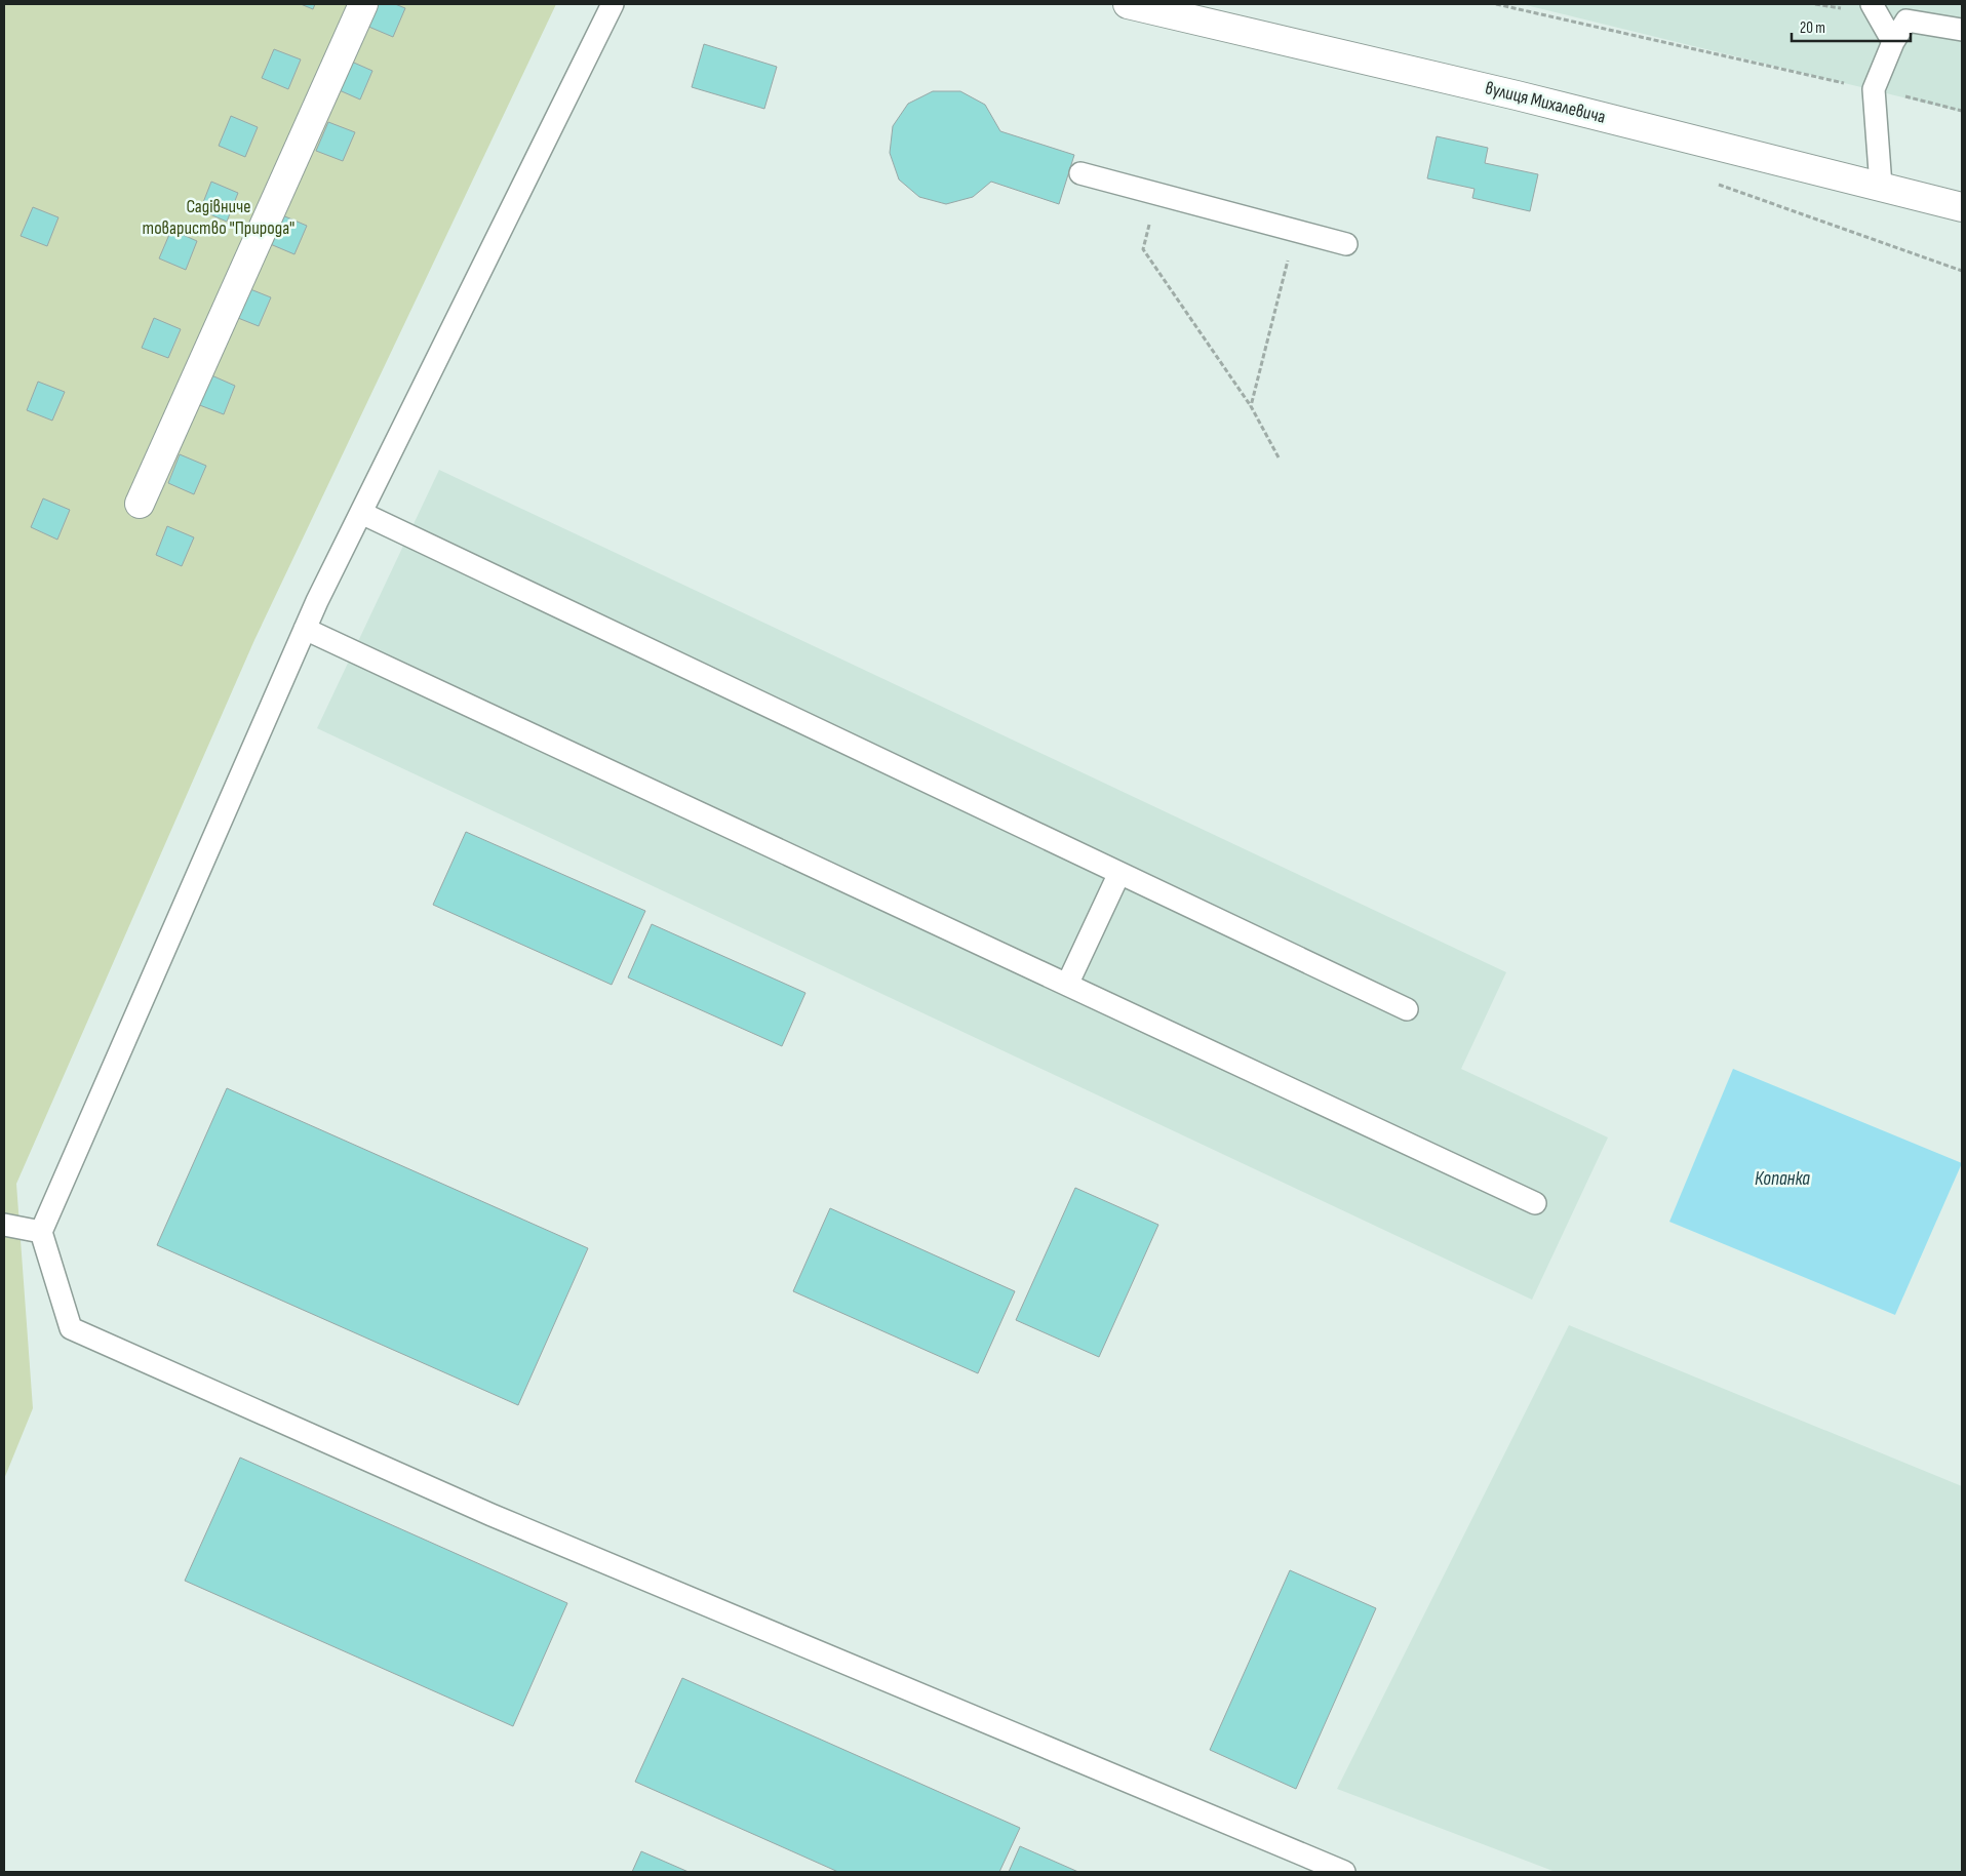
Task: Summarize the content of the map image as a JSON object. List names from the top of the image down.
{
  "streets": {
    "street": ["вулиця Михалевича"]
  },
  "water": ["Копанка"],
  "parks": ["Садівниче товариство \"Природа\""],
  "scale_bar": "20 m"
}
